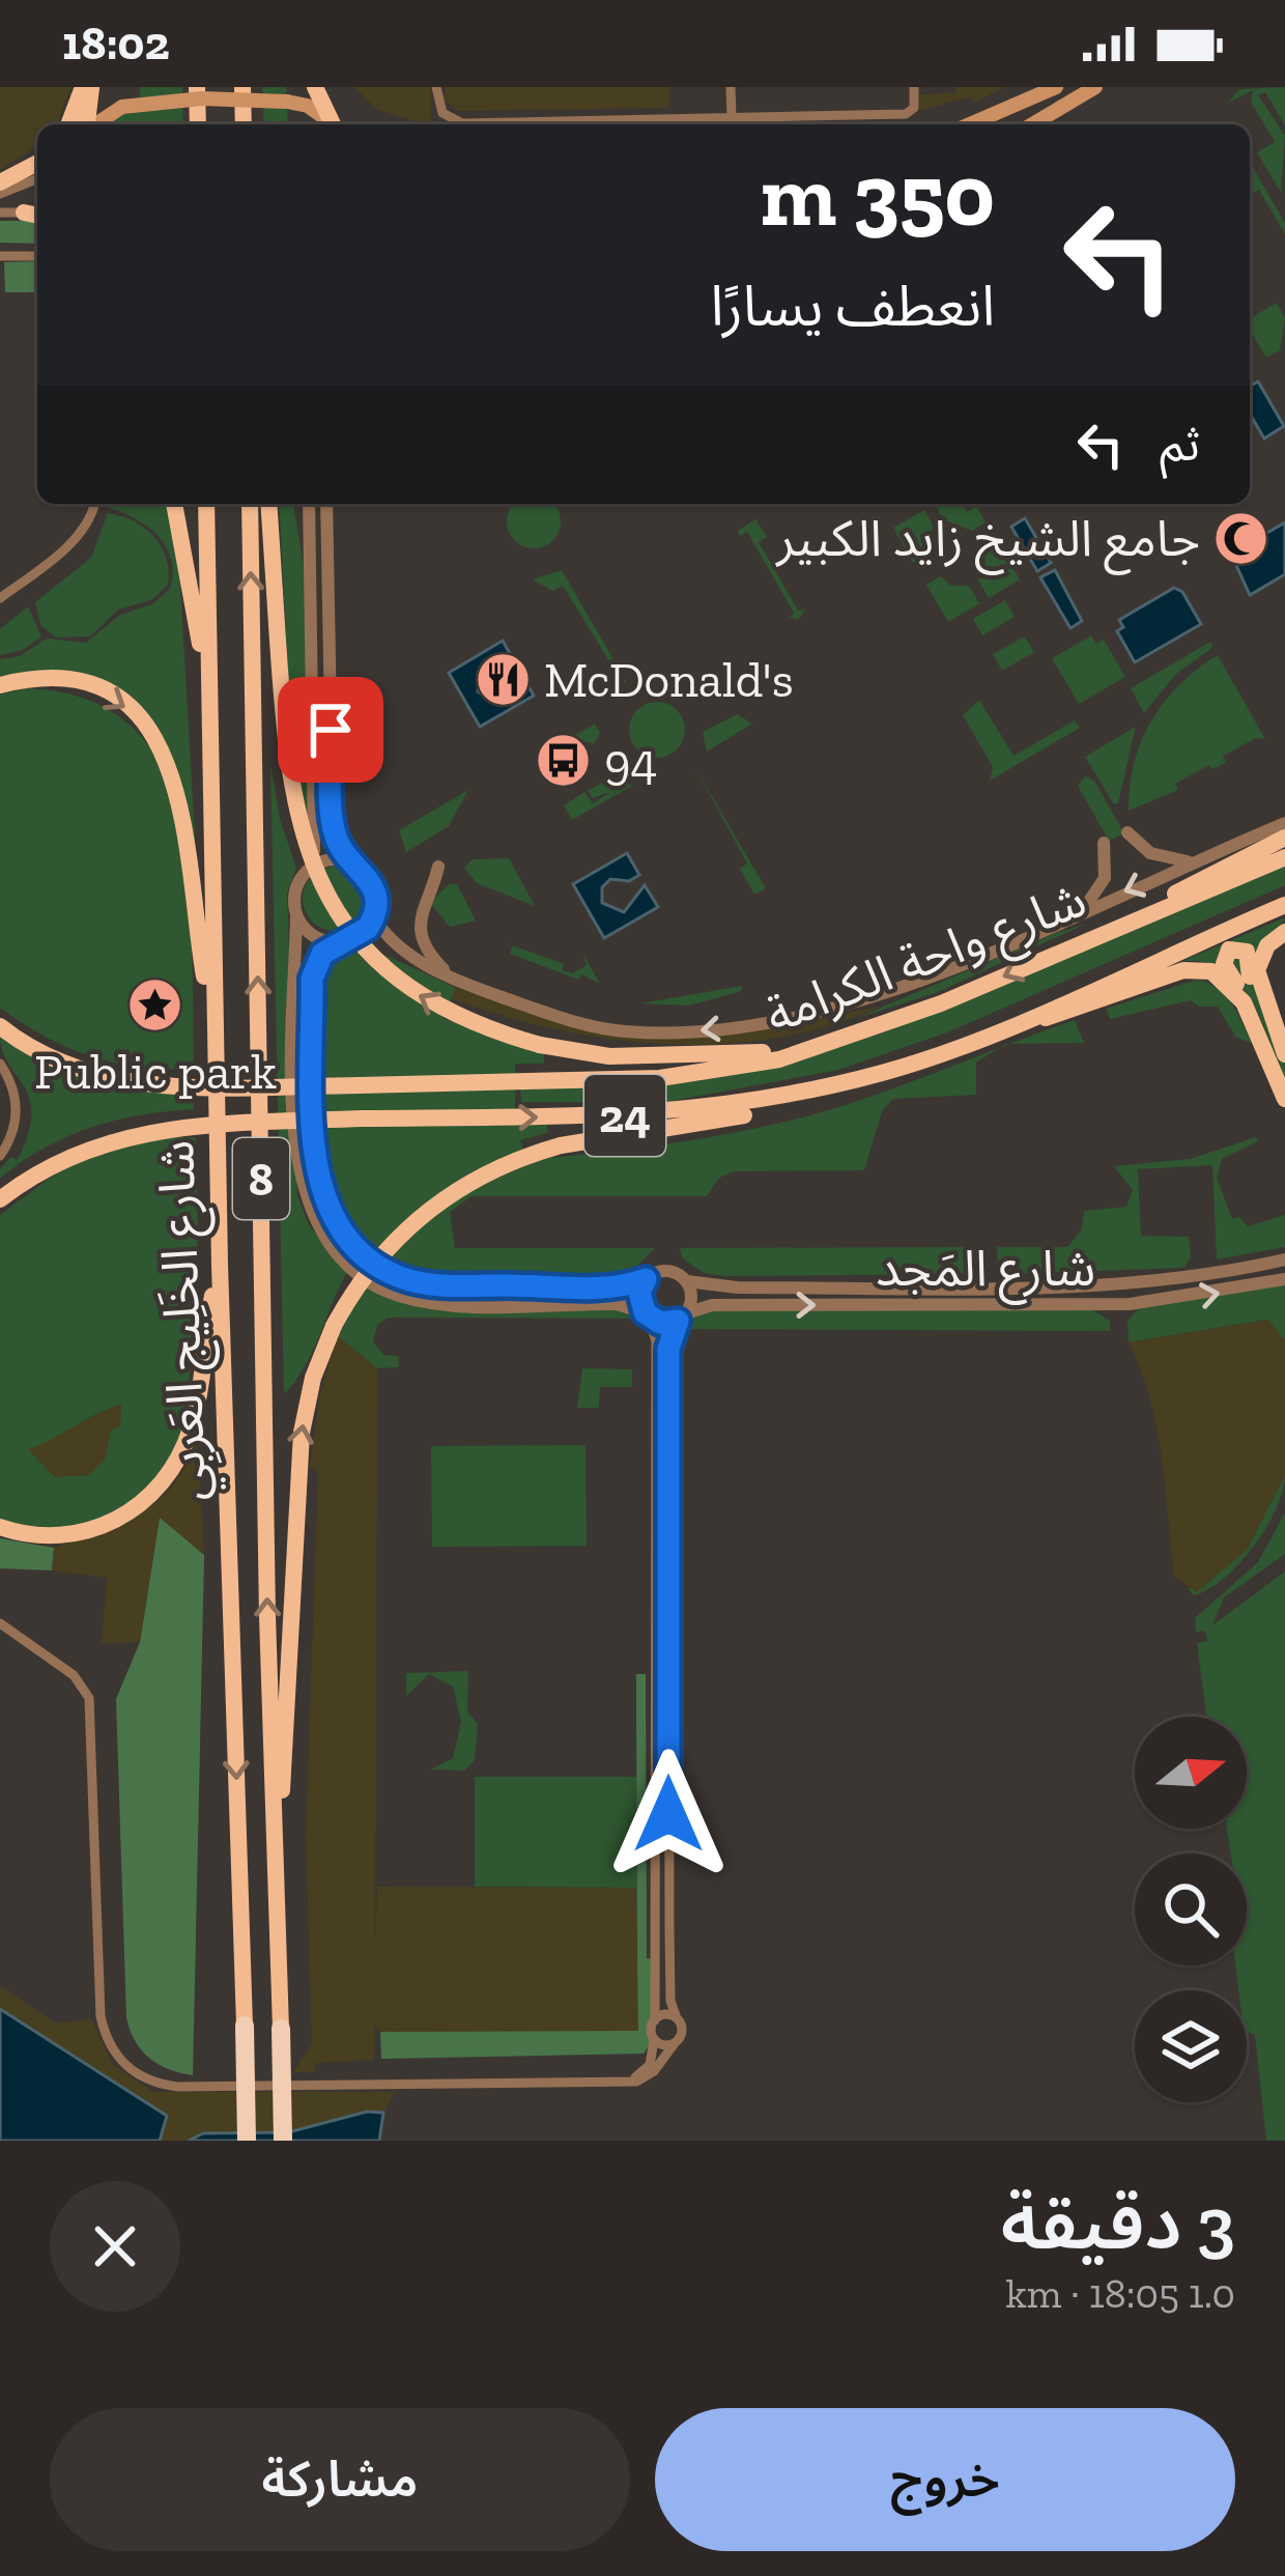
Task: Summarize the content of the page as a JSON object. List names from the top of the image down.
{
  "streets": {
    "highway": [
      "شارع واحة الكرامة",
      "24",
      "8",
      "شارع الخَلِيج العَربِي"
    ],
    "street": ["شارع المَجد"]
  },
  "places": {
    "mosque": ["جامع الشيخ زايد الكبير"],
    "restaurant": ["McDonald's"],
    "bus stop": ["94"],
    "place": ["Public park"]
  },
  "north": "right",
  "page": {
    "status": "18:02",
    "turn": ["350 m", "انعطف يسارًا"],
    "then": "ثم",
    "heading": ["3 دقيقة", "1.0 km · 18:05"],
    "buttons": ["خروج", "مشاركة"]
  }
}
